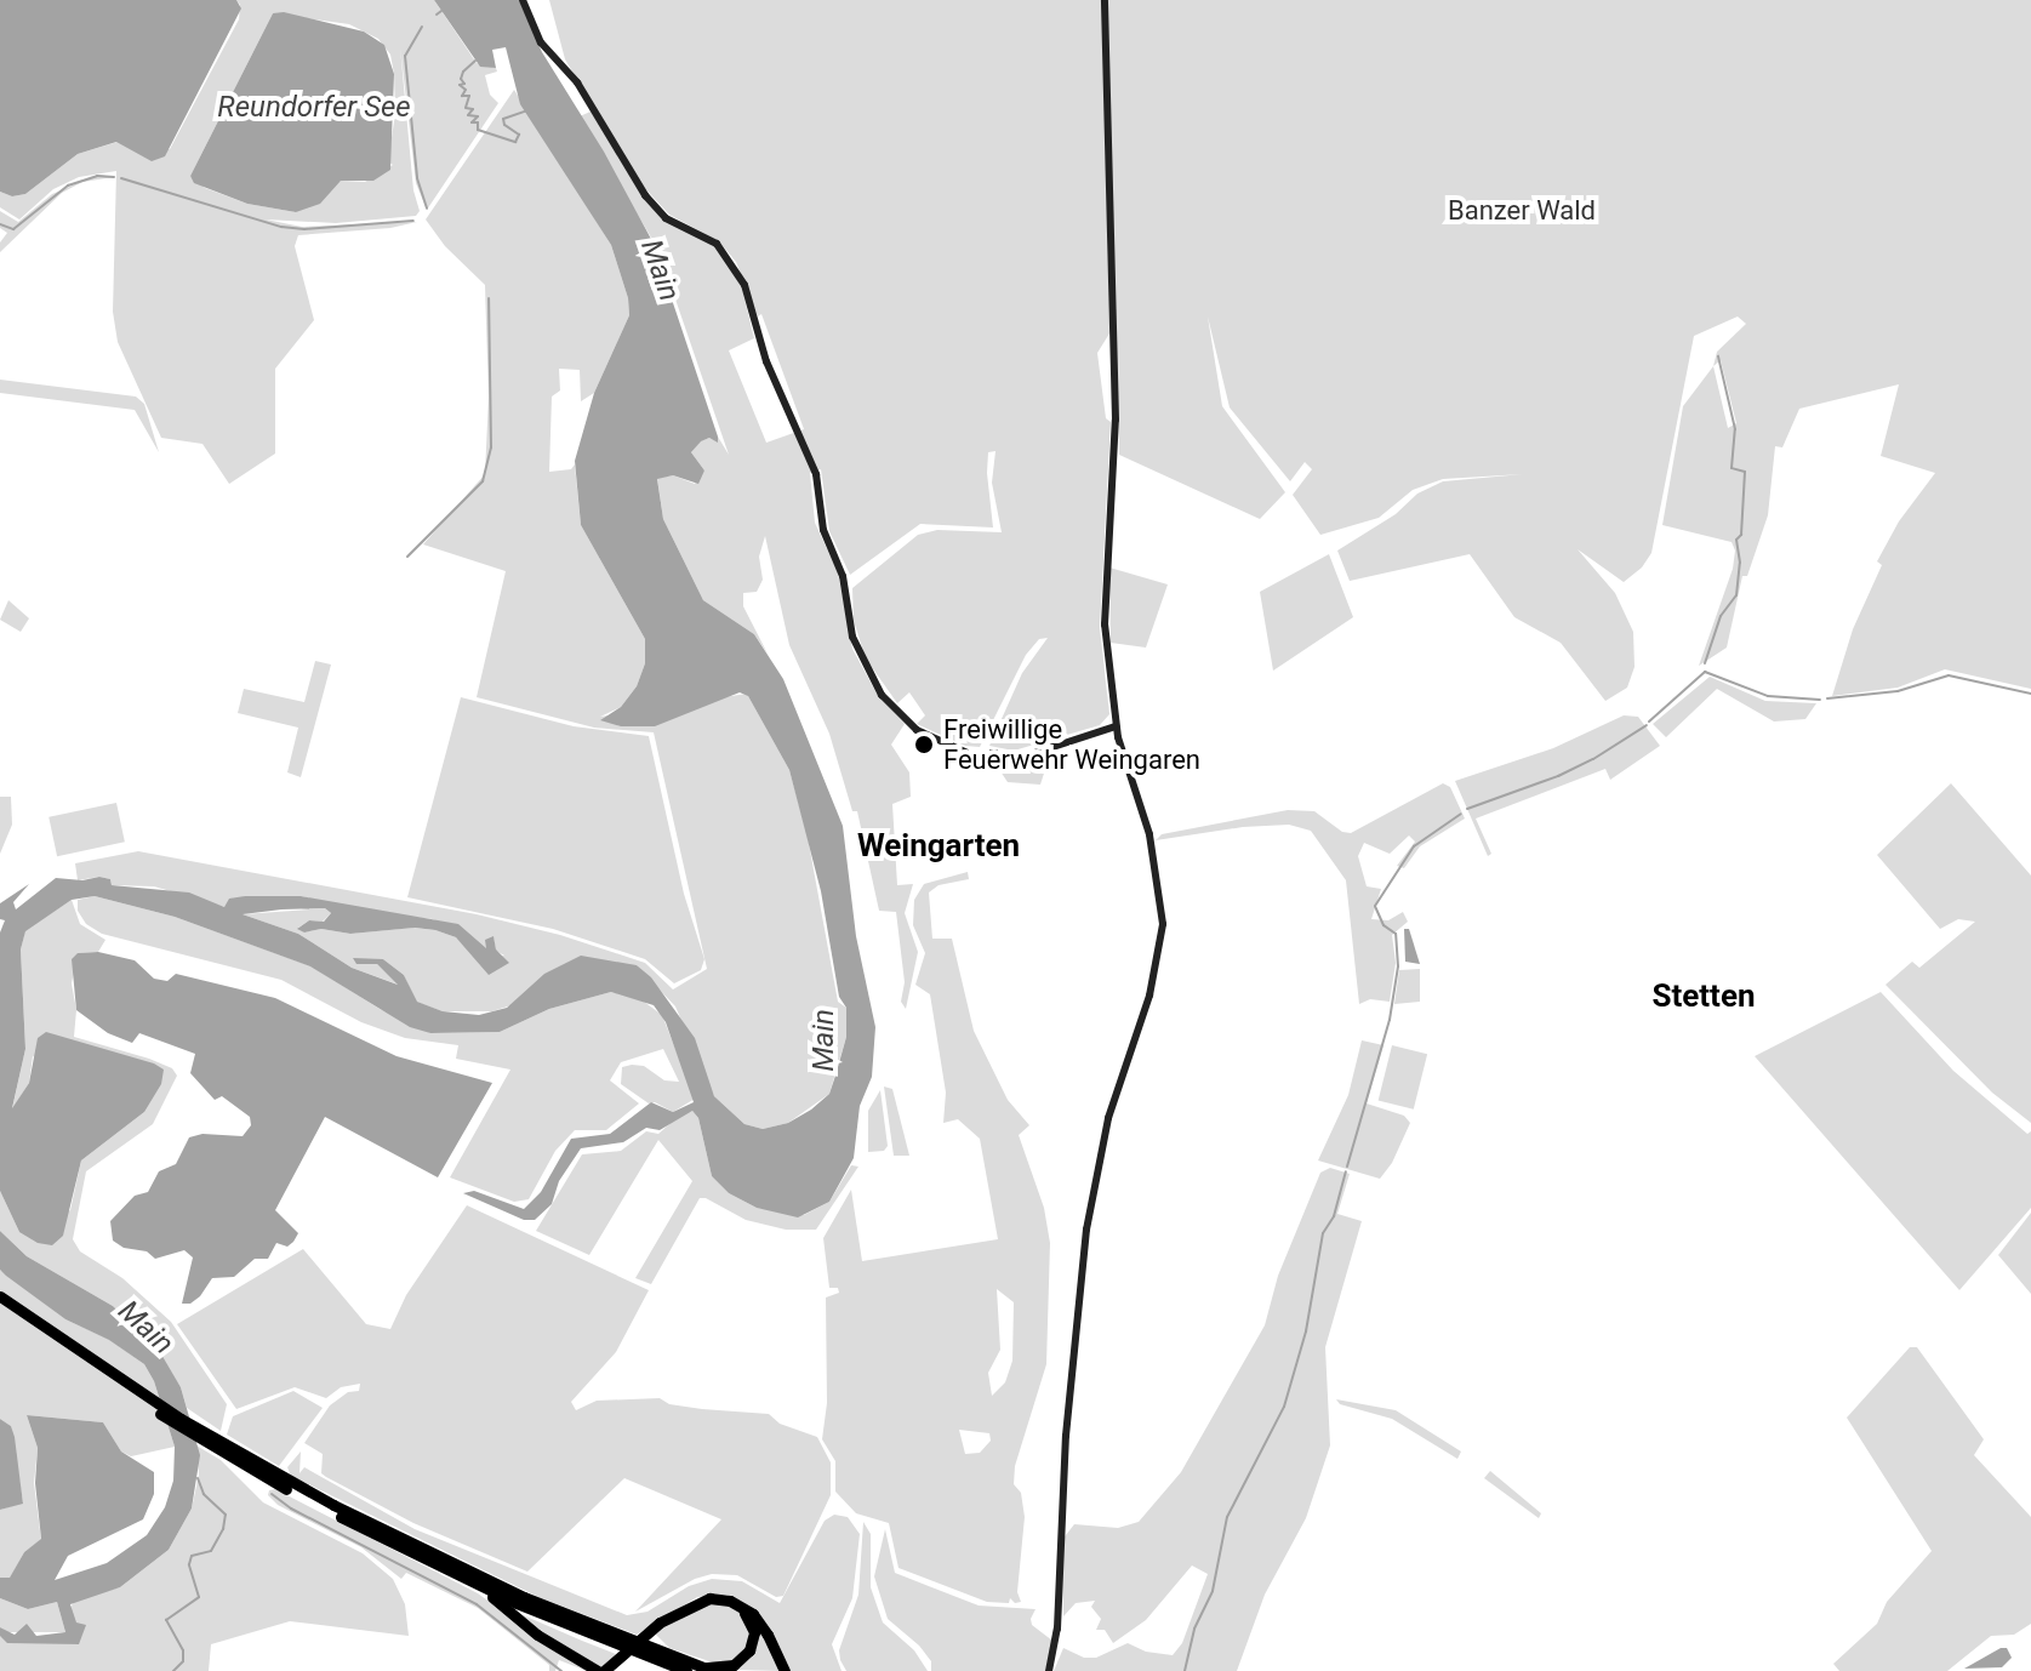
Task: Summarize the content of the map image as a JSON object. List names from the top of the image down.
{
  "districts": ["Weingarten", "Stetten"],
  "water": ["Reundorfer See", "Main"],
  "parks": ["Banzer Wald"],
  "places": ["Freiwillige Feuerwehr Weingaren"]
}
